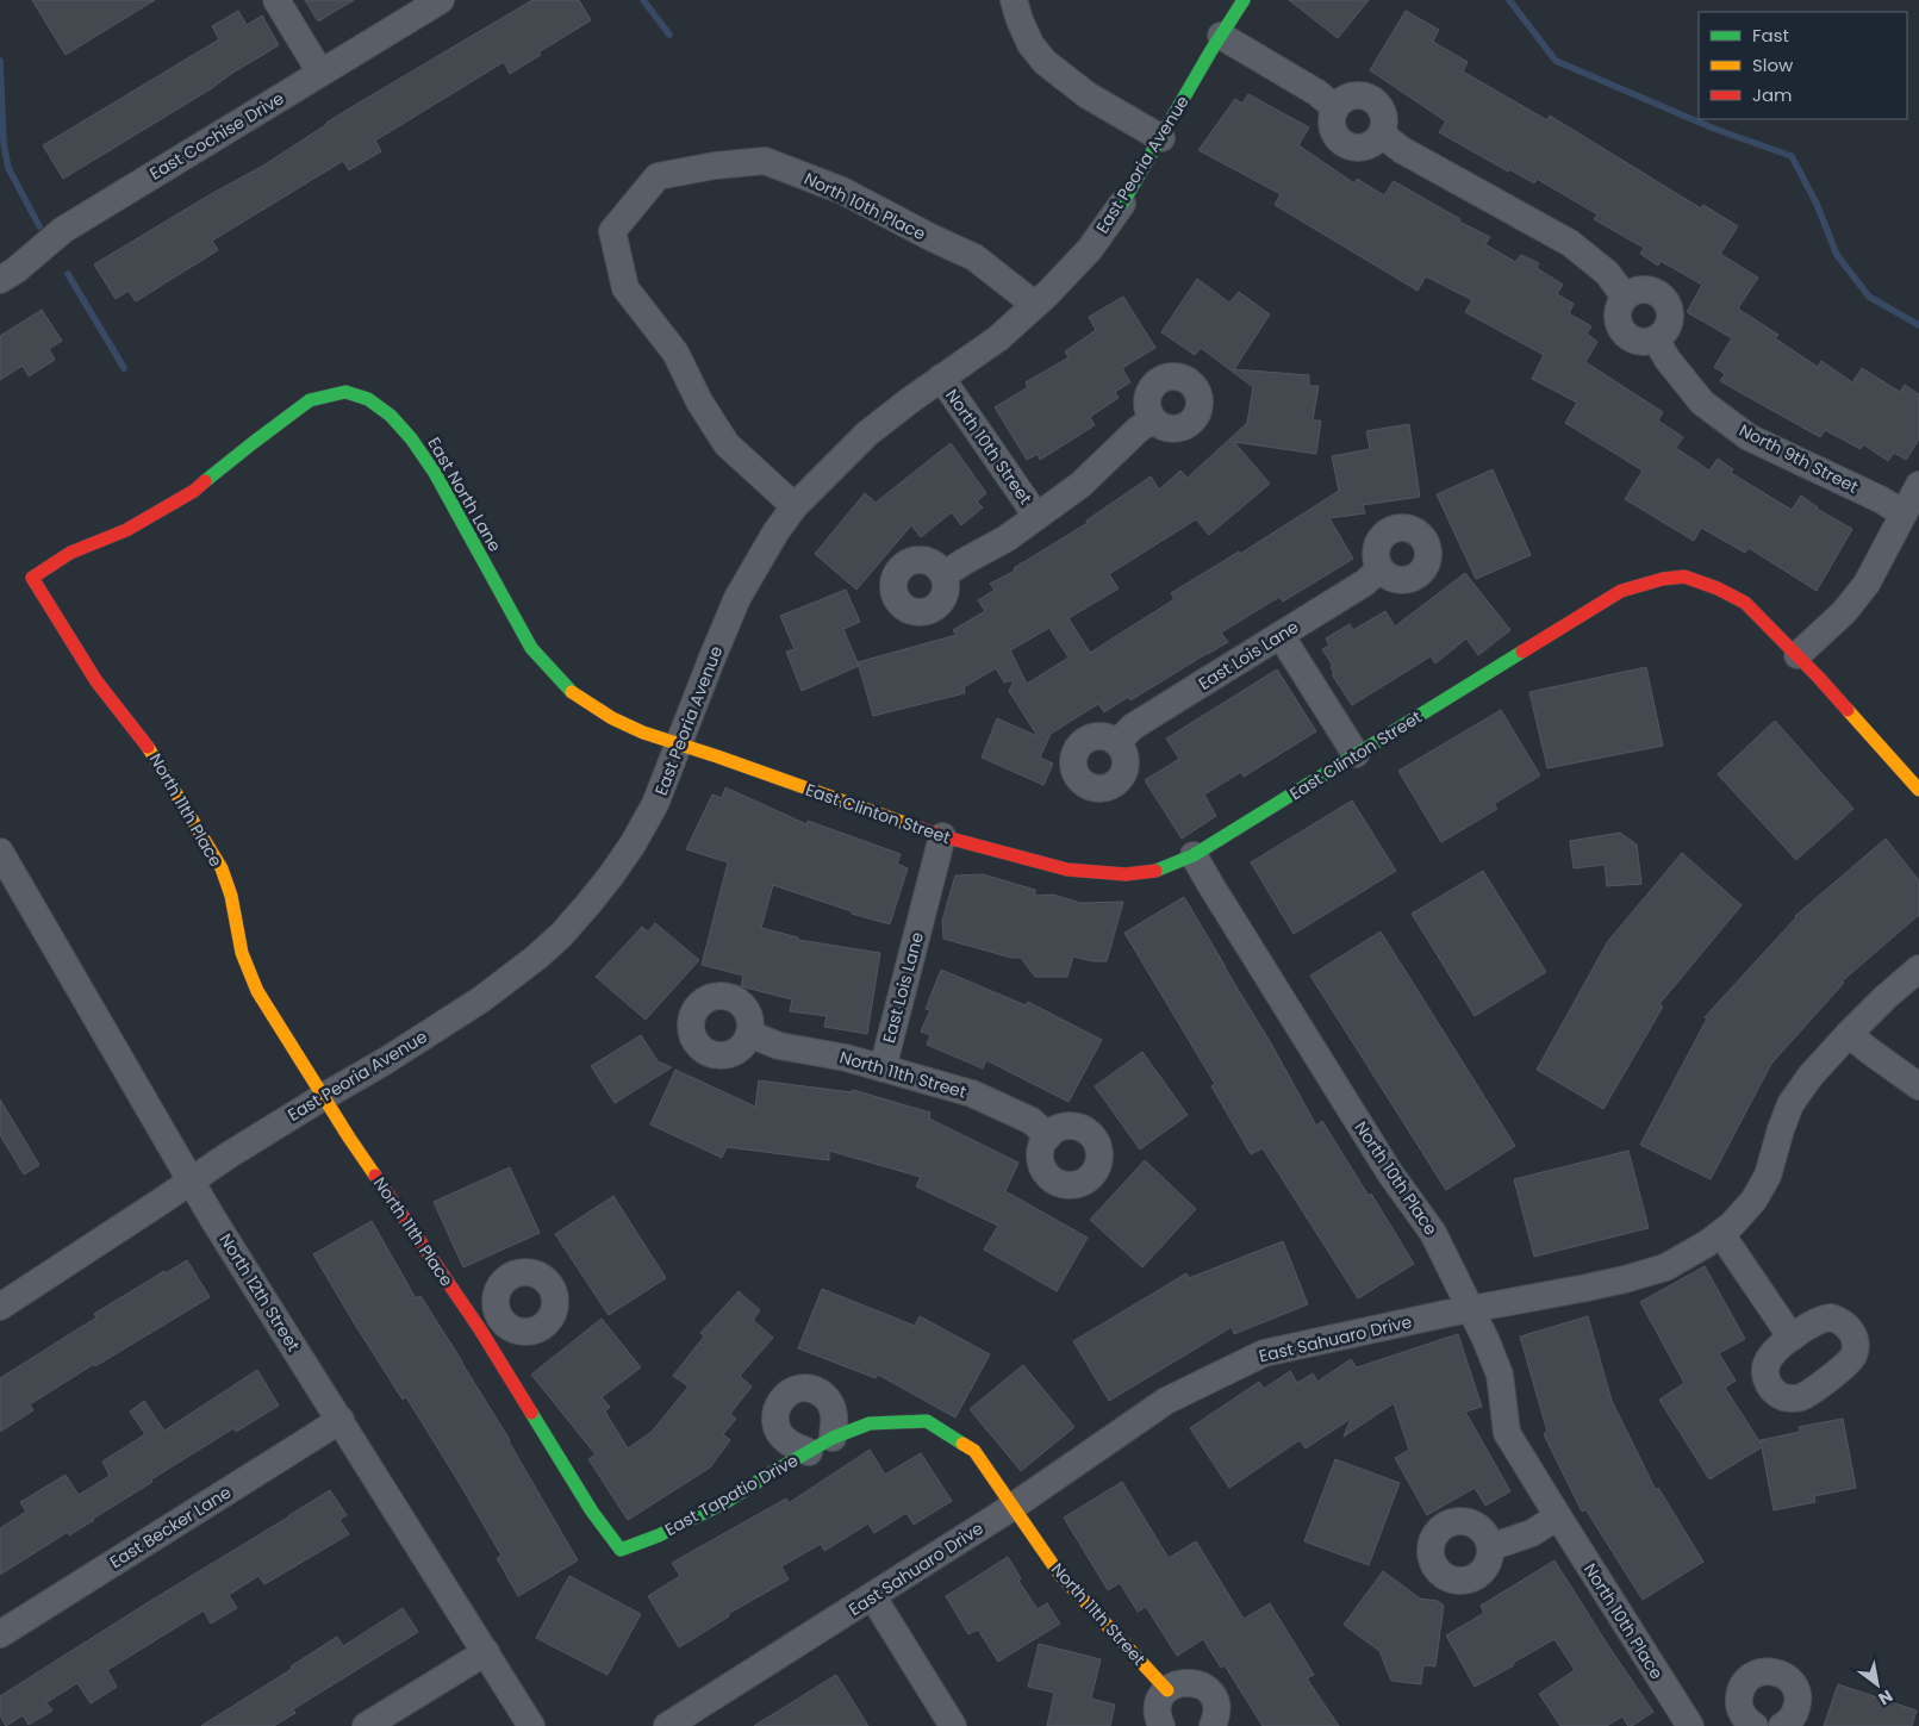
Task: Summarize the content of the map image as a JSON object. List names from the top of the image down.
{
  "streets": {
    "street": [
      "East Cochise Drive",
      "East Peoria Avenue",
      "North 10th Place",
      "North 10th Street",
      "North 9th Street",
      "East North Lane",
      "East Lois Lane",
      "East Clinton Street",
      "North 11th Place",
      "North 11th Street",
      "North 12th Street",
      "East Sahuaro Drive",
      "East Tapatio Drive",
      "East Becker Lane"
    ]
  },
  "crossings": [
    ["East Peoria Avenue", "North 10th Place"],
    ["East Peoria Avenue", "North 10th Street"],
    ["East Peoria Avenue", "East North Lane"],
    ["East Peoria Avenue", "East Clinton Street"],
    ["East Peoria Avenue", "North 11th Place"],
    ["East Peoria Avenue", "North 12th Street"],
    ["North 10th Place", "East Clinton Street"],
    ["North 10th Place", "East Sahuaro Drive"],
    ["East North Lane", "East Clinton Street"],
    ["East North Lane", "North 11th Place"],
    ["East Lois Lane", "East Clinton Street"],
    ["East Lois Lane", "North 11th Street"],
    ["North 11th Place", "East Tapatio Drive"],
    ["North 11th Street", "East Sahuaro Drive"],
    ["North 11th Street", "East Tapatio Drive"],
    ["North 12th Street", "East Becker Lane"],
    ["East Sahuaro Drive", "East Tapatio Drive"]
  ],
  "legend": ["Fast", "Slow", "Jam"],
  "north": "bottom right"
}
